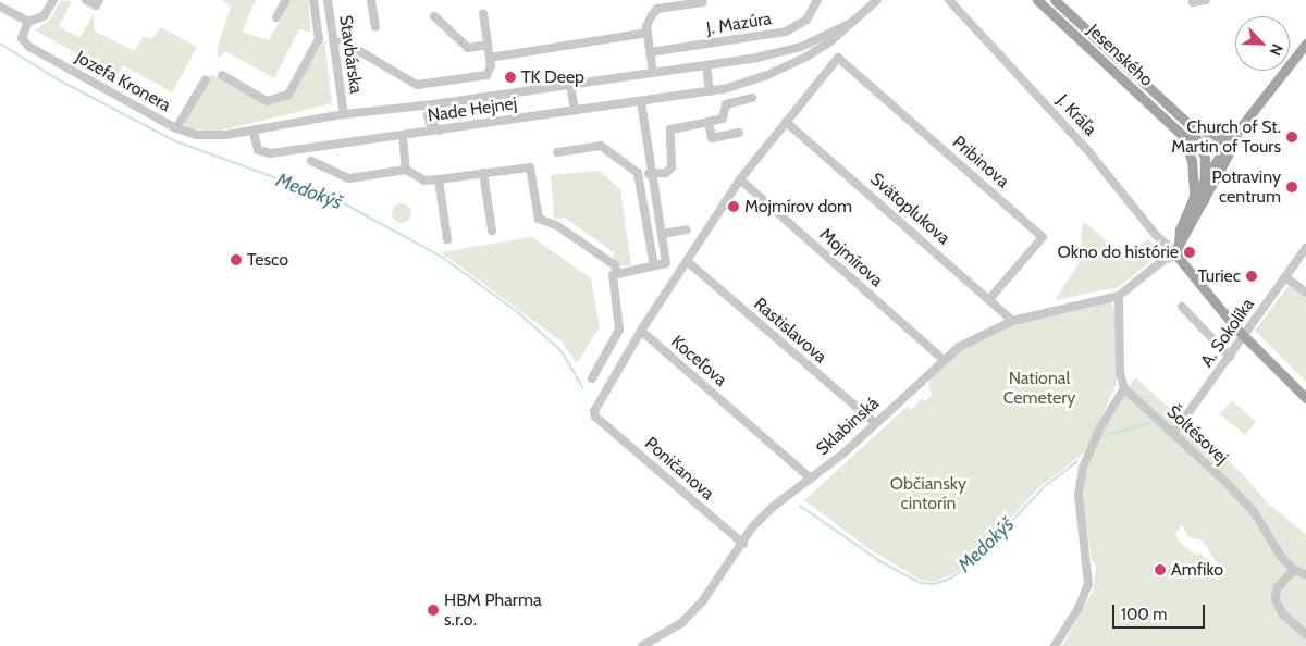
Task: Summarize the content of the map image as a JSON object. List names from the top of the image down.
{
  "streets": {
    "main road": ["Jesenského"],
    "street": [
      "J. Mazúra",
      "Stavbárska",
      "Jozefa Kronera",
      "Nade Hejnej",
      "J. Kráľa",
      "Pribinova",
      "Svätoplukova",
      "Mojmírova",
      "Rastislavova",
      "A. Sokolíka",
      "Koceľova",
      "Sklabinská",
      "Šoltésovej",
      "Poničanova"
    ]
  },
  "crossings": [
    ["J. Mazúra", "Nade Hejnej"],
    ["Stavbárska", "Nade Hejnej"],
    ["Jozefa Kronera", "Nade Hejnej"],
    ["Pribinova", "Svätoplukova"],
    ["Svätoplukova", "Sklabinská"],
    ["Mojmírova", "Sklabinská"],
    ["Rastislavova", "Sklabinská"],
    ["A. Sokolíka", "Šoltésovej"],
    ["Koceľova", "Sklabinská"],
    ["Koceľova", "Poničanova"],
    ["Sklabinská", "Poničanova"]
  ],
  "water": ["Medokýš"],
  "parks": ["National Cemetery", "Občiansky cintorín"],
  "places": [
    "TK Deep",
    "Church of St. Martin of Tours",
    "Potraviny centrum",
    "Mojmírov dom",
    "Okno do histórie",
    "Tesco",
    "Turiec",
    "Amfiko",
    "HBM Pharma s.r.o."
  ],
  "scale_bar": "100 m",
  "north": "bottom right"
}
